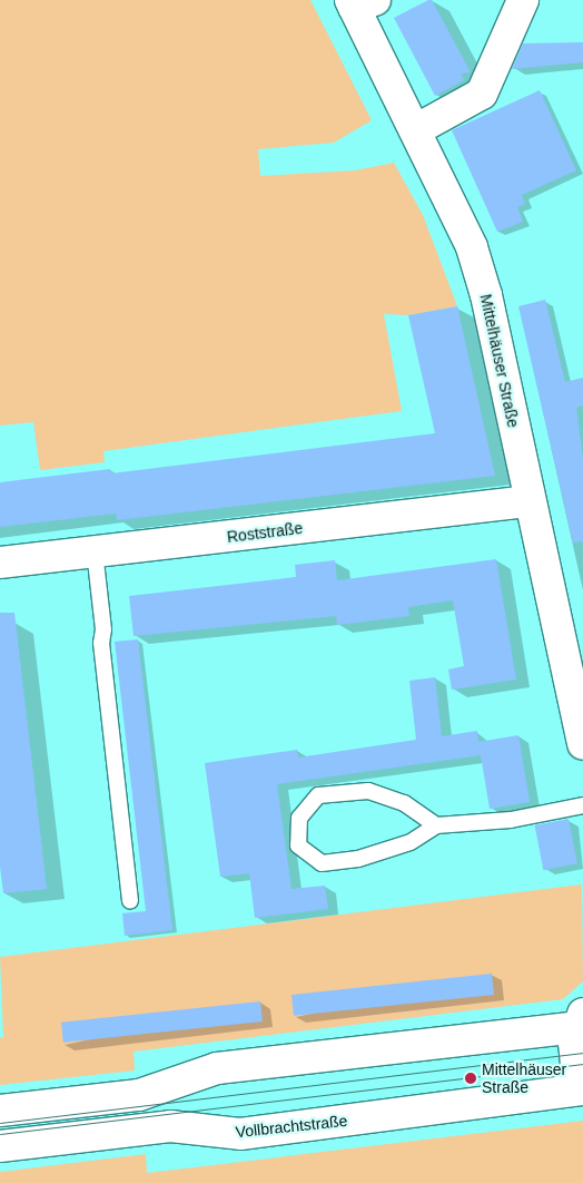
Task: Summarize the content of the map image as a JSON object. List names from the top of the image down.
{
  "streets": {
    "street": ["Mittelhäuser Straße", "Roststraße", "Vollbrachtstraße"]
  },
  "crossings": [
    ["Mittelhäuser Straße", "Roststraße"]
  ],
  "places": ["Mittelhäuser Straße"]
}
